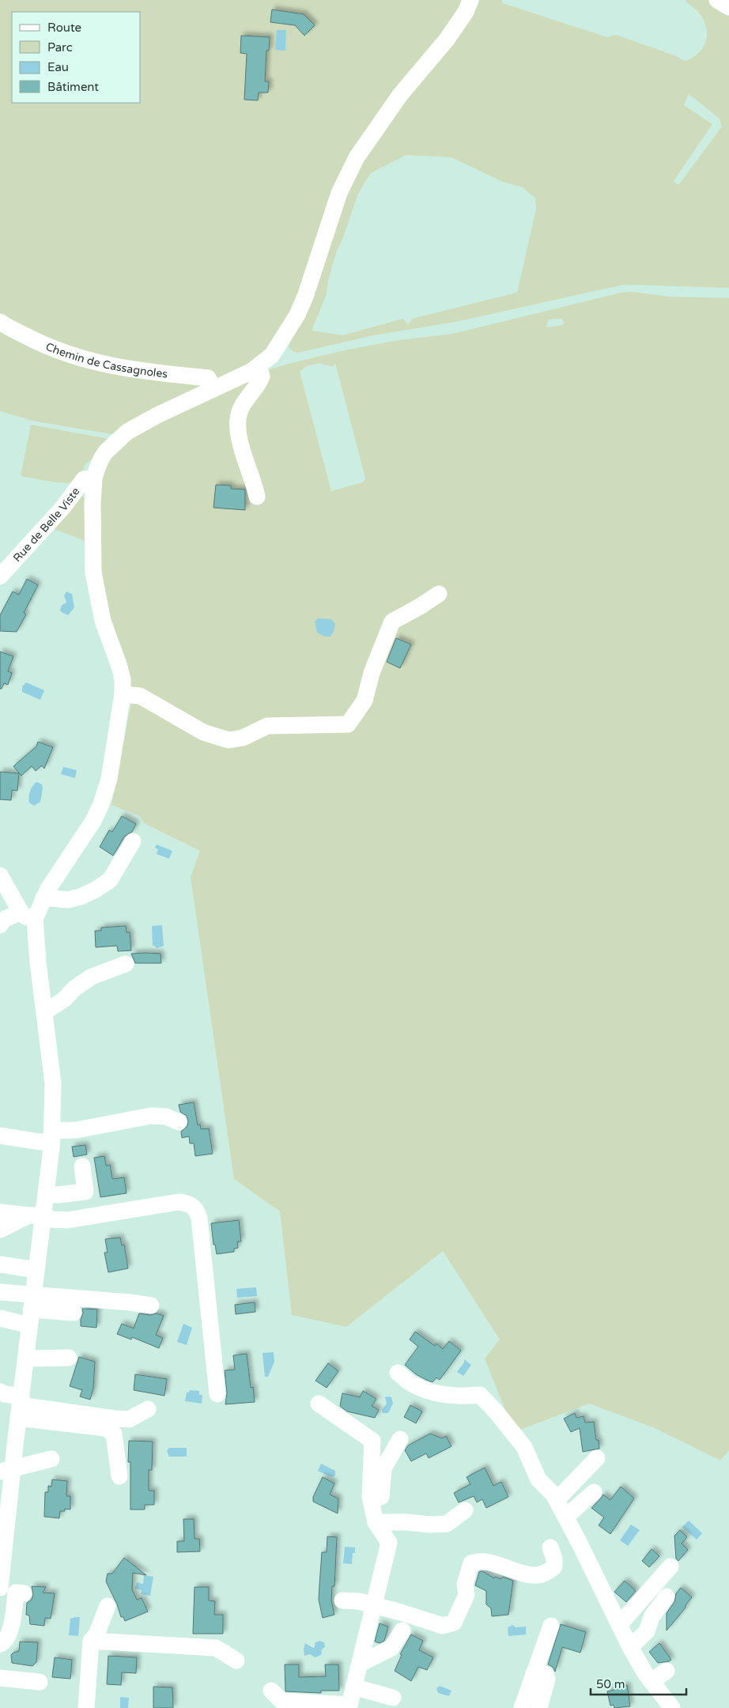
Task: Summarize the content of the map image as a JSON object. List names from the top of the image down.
{
  "streets": {
    "street": ["Chemin de Cassagnoles", "Rue de Belle Viste"]
  },
  "legend": [
    "Route",
    "Parc",
    "Eau",
    "Bâtiment"
  ],
  "scale_bar": "50 m"
}
